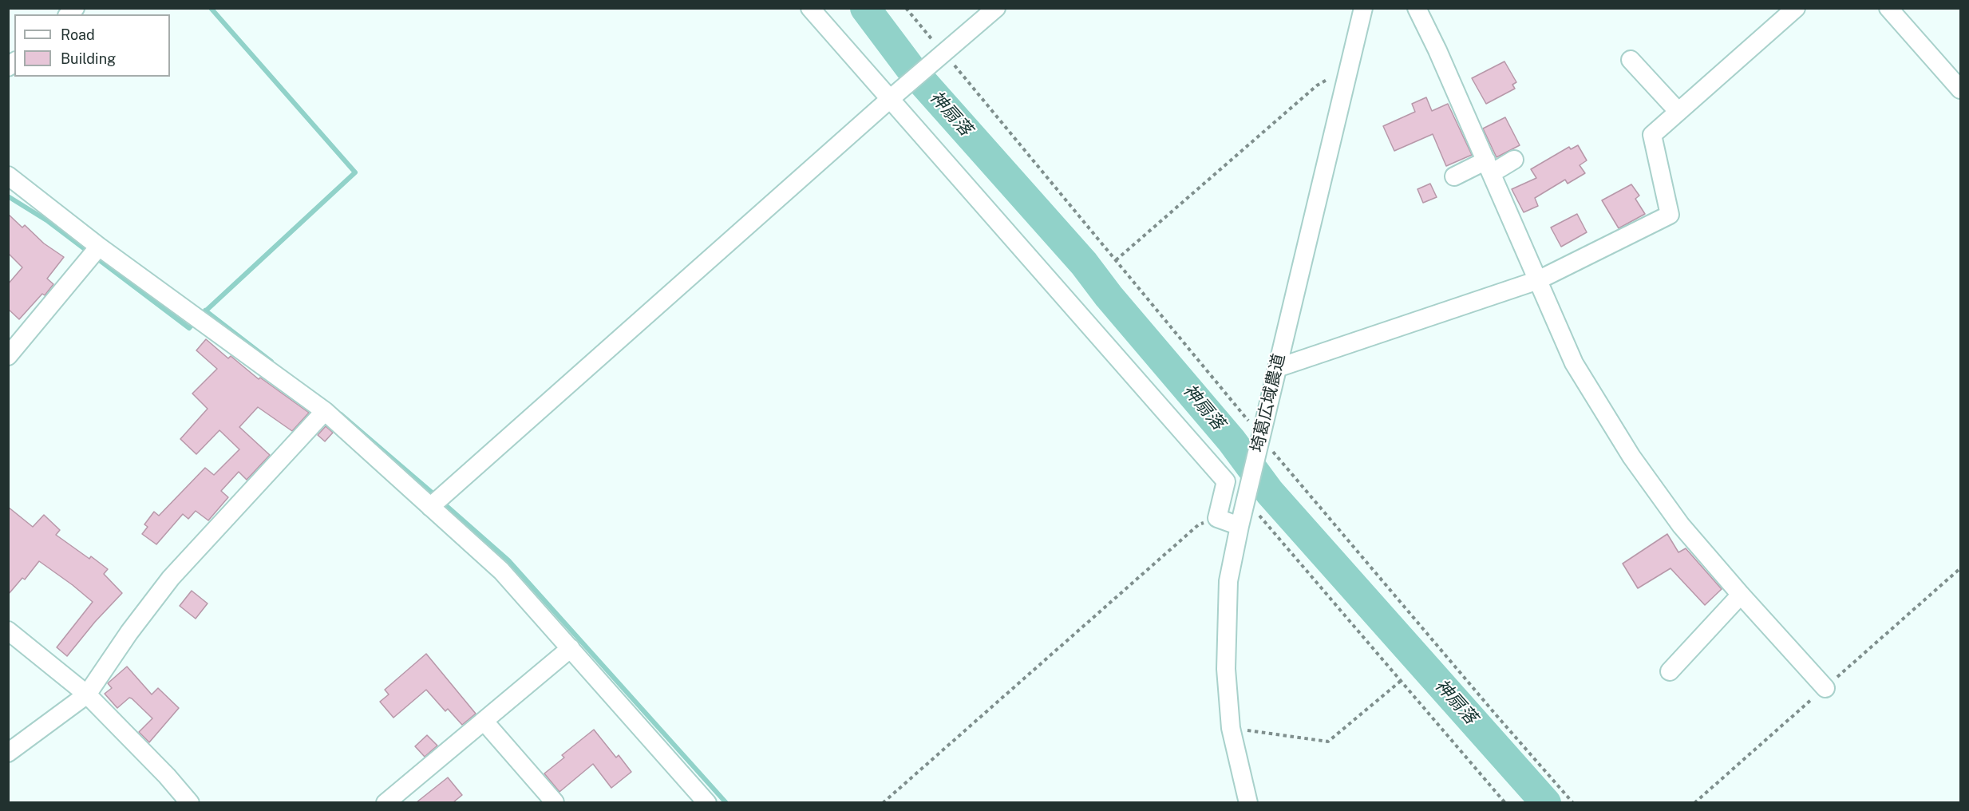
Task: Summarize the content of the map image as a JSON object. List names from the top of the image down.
{
  "streets": {
    "street": ["埼葛広域農道"]
  },
  "water": ["神扇落"],
  "legend": ["Road", "Building"]
}
